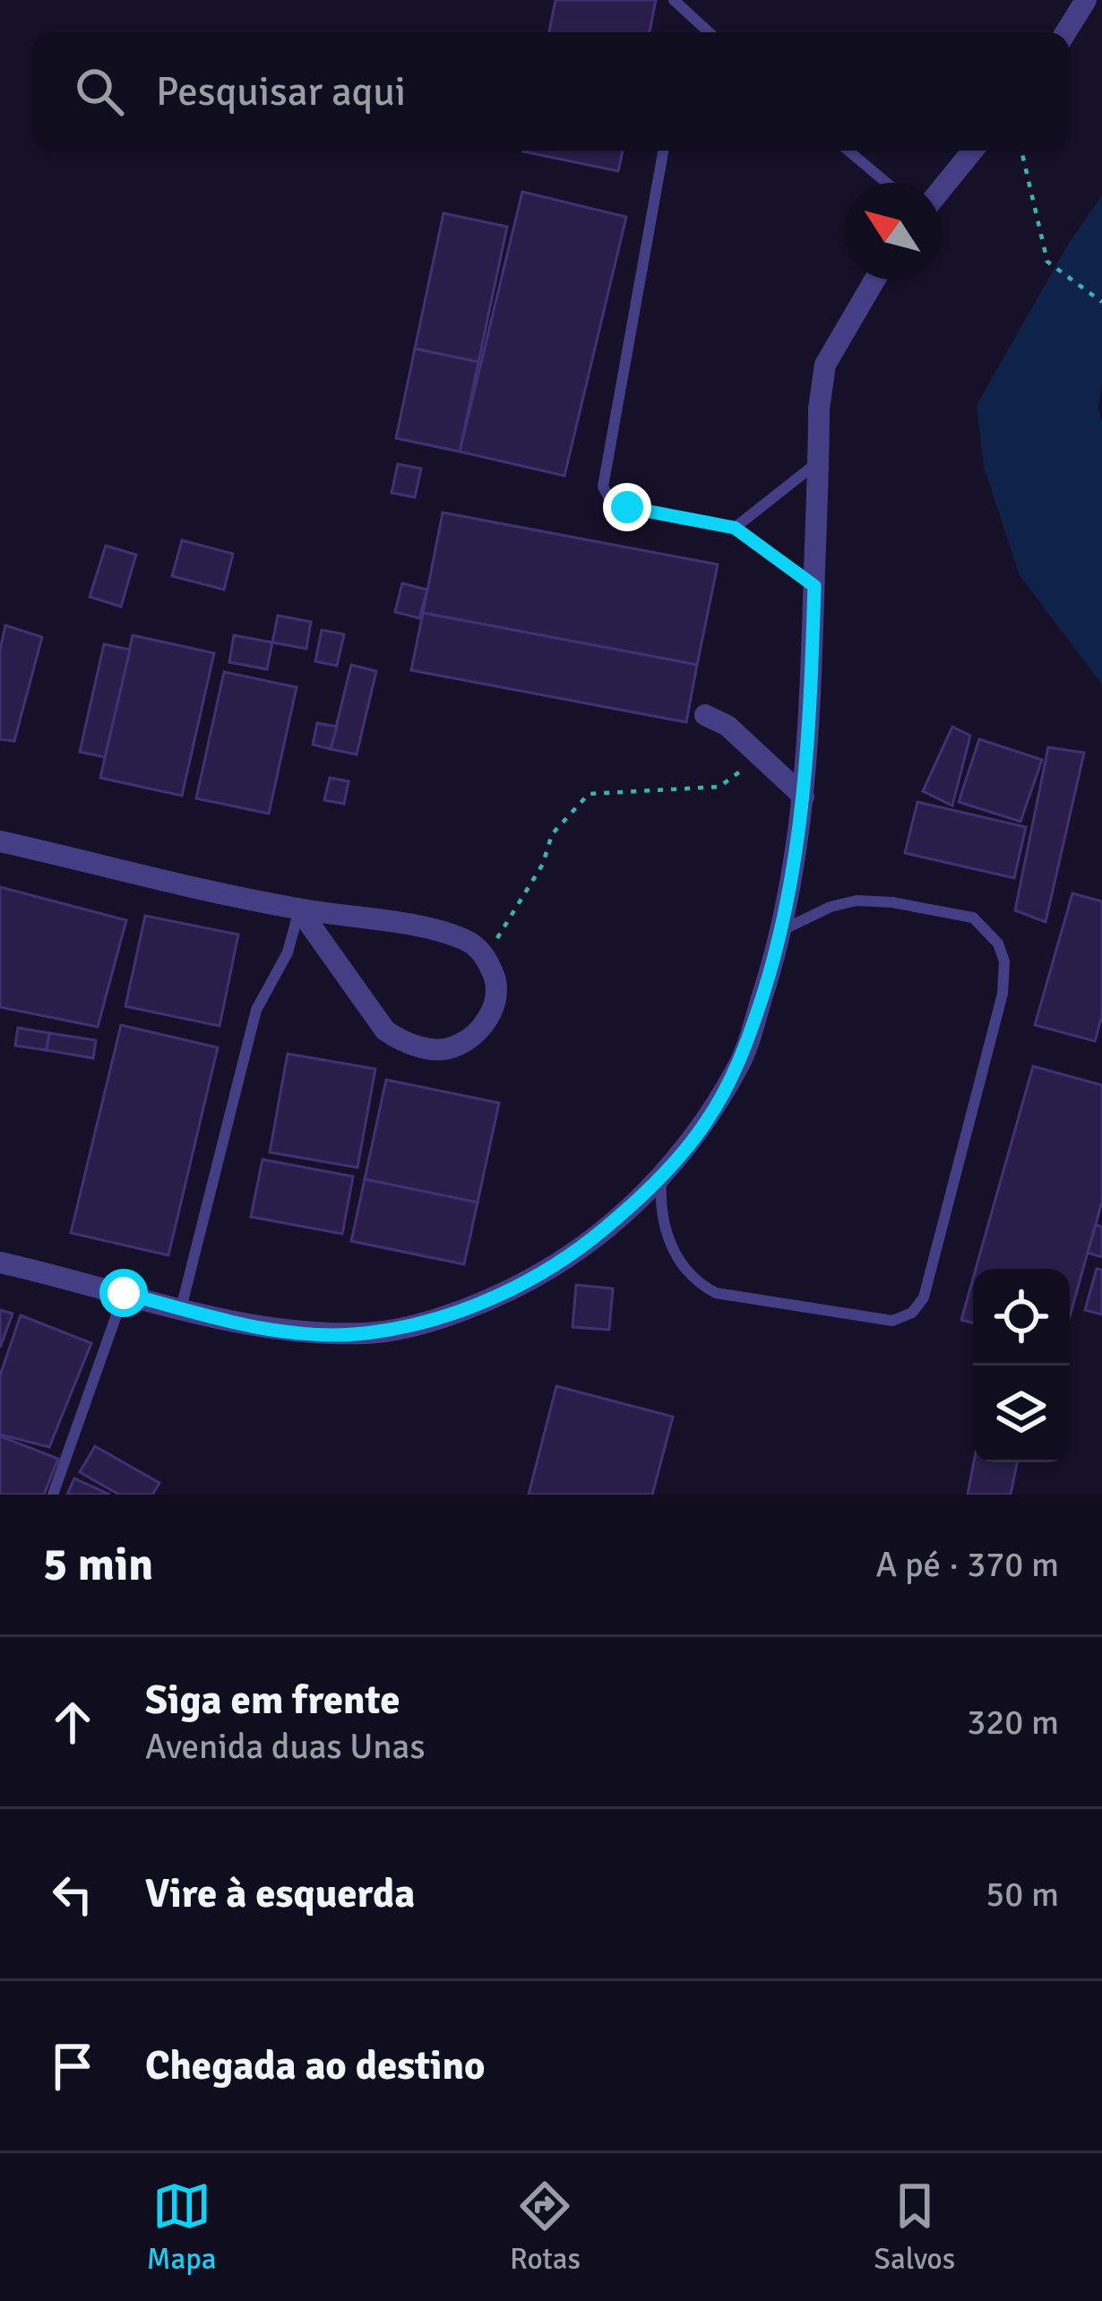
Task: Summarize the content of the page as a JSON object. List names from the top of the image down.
{
  "north": "top left",
  "page": {
    "search": "Pesquisar aqui",
    "heading": ["5 min", "A pé · 370 m"],
    "list": [
      ["Siga em frente", "Avenida duas Unas", "320 m"],
      ["Vire à esquerda", "50 m"],
      "Chegada ao destino"
    ],
    "nav": ["Mapa", "Rotas", "Salvos"]
  }
}
